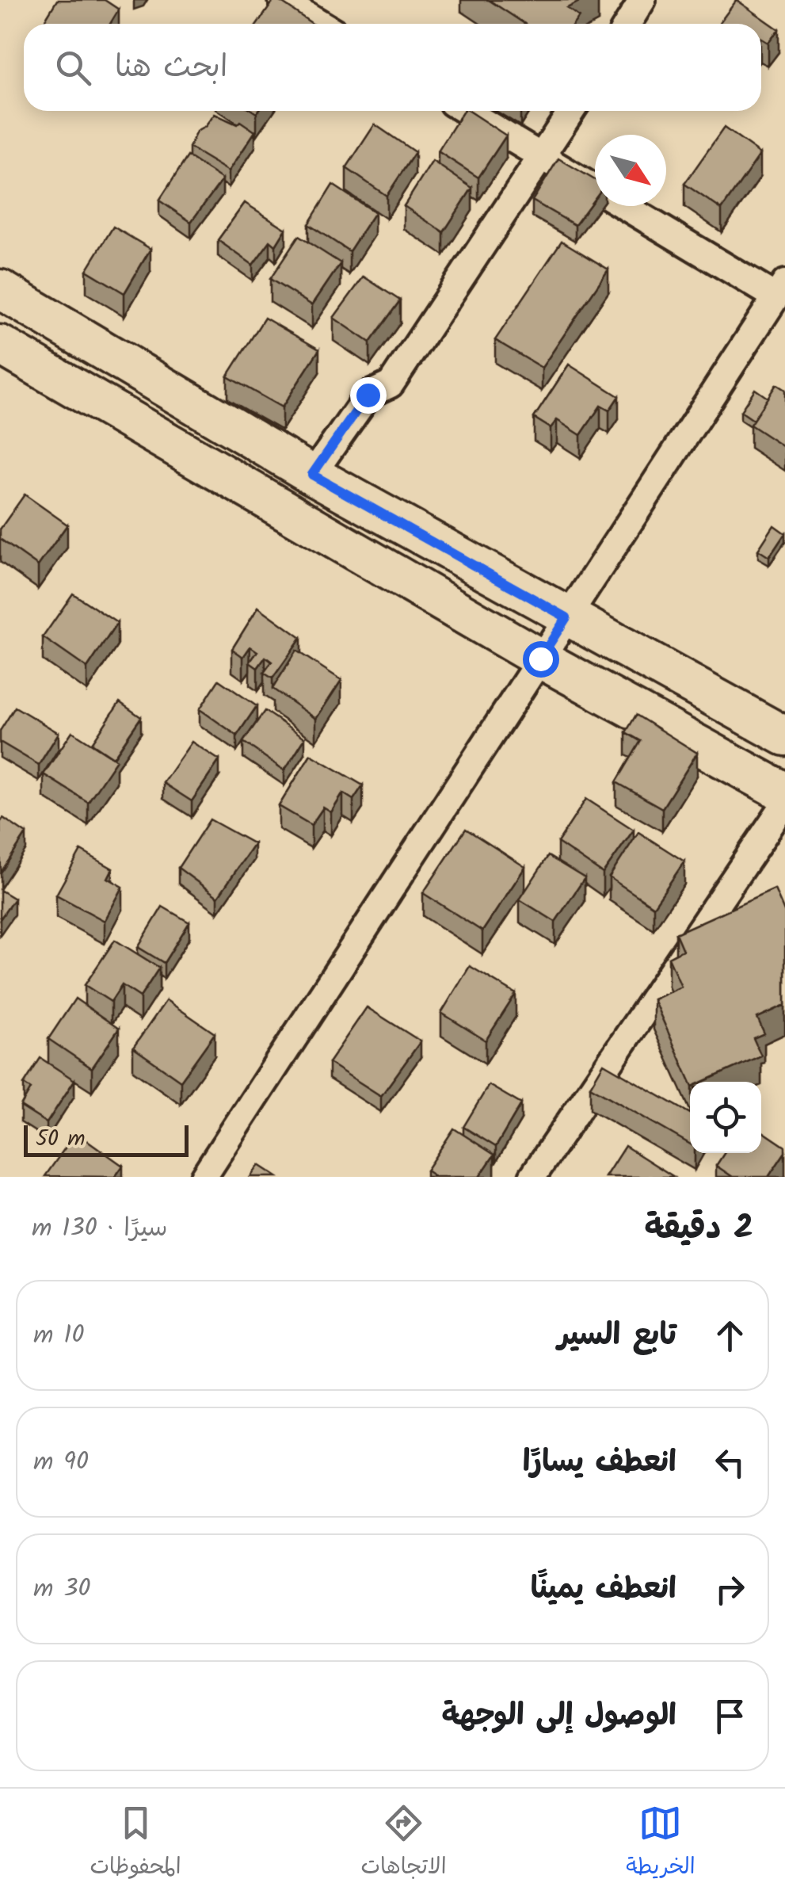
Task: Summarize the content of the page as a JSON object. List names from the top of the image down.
{
  "scale_bar": "50 m",
  "north": "bottom right",
  "page": {
    "search": "ابحث هنا",
    "scale": "50 m",
    "heading": ["2 دقيقة", "سيرًا · 130 m"],
    "list": [
      ["تابع السير", "10 m"],
      ["انعطف يسارًا", "90 m"],
      ["انعطف يمينًا", "30 m"],
      "الوصول إلى الوجهة"
    ],
    "nav": ["الخريطة", "الاتجاهات", "المحفوظات"]
  }
}
